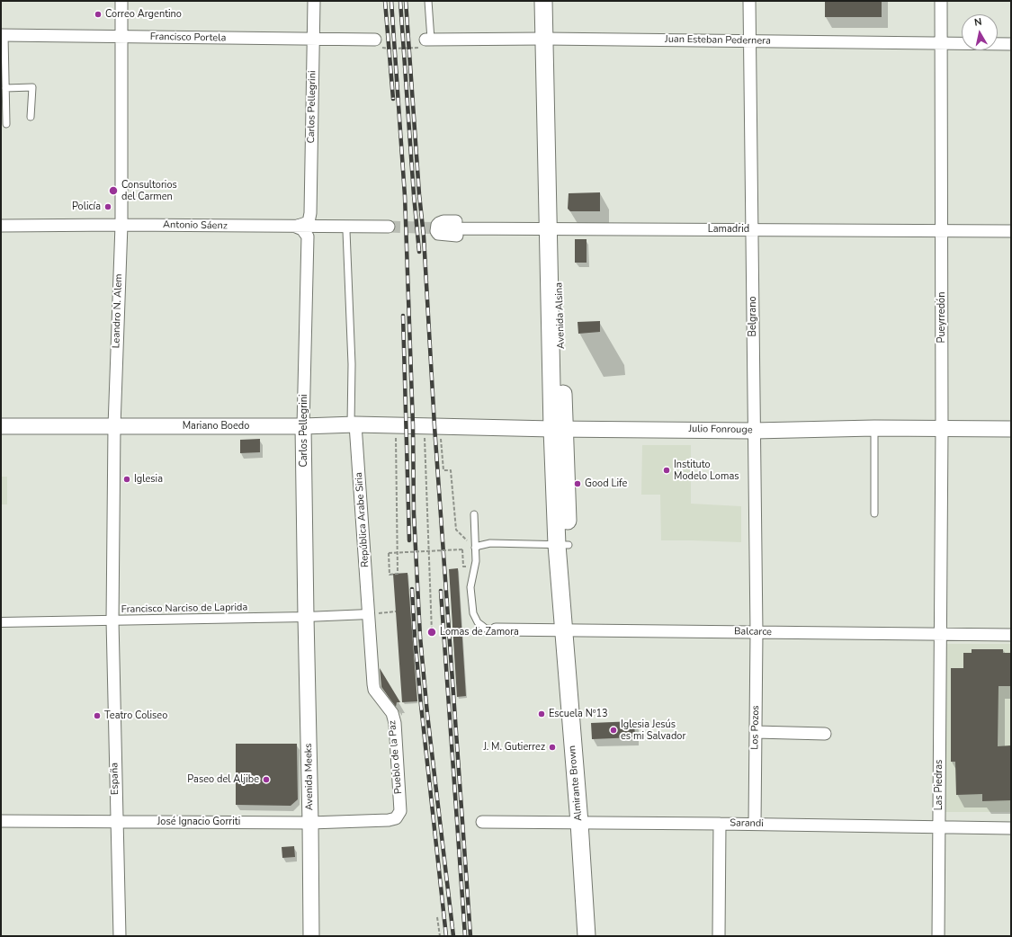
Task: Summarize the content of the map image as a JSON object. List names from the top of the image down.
{
  "streets": {
    "main road": ["Avenida Alsina", "Almirante Brown"],
    "street": [
      "Francisco Portela",
      "Juan Esteban Pedernera",
      "Carlos Pellegrini",
      "Antonio Sáenz",
      "Lamadrid",
      "Leandro N. Alem",
      "Belgrano",
      "Pueyrredón",
      "Mariano Boedo",
      "Julio Fonrouge",
      "República Arabe Siria",
      "Francisco Narciso de Laprida",
      "Balcarce",
      "Los Pozos",
      "Pueblo de la Paz",
      "Avenida Meeks",
      "España",
      "Las Piedras",
      "José Ignacio Gorriti",
      "Sarandi"
    ]
  },
  "crossings": [
    ["Francisco Portela", "Carlos Pellegrini"],
    ["Francisco Portela", "Leandro N. Alem"],
    ["Juan Esteban Pedernera", "Avenida Alsina"],
    ["Juan Esteban Pedernera", "Belgrano"],
    ["Juan Esteban Pedernera", "Pueyrredón"],
    ["Carlos Pellegrini", "Mariano Boedo"],
    ["Carlos Pellegrini", "Francisco Narciso de Laprida"],
    ["Carlos Pellegrini", "Avenida Meeks"],
    ["Antonio Sáenz", "Leandro N. Alem"],
    ["Lamadrid", "Avenida Alsina"],
    ["Lamadrid", "Belgrano"],
    ["Lamadrid", "Pueyrredón"],
    ["Leandro N. Alem", "Mariano Boedo"],
    ["Leandro N. Alem", "Francisco Narciso de Laprida"],
    ["Leandro N. Alem", "España"],
    ["Avenida Alsina", "Julio Fonrouge"],
    ["Avenida Alsina", "Balcarce"],
    ["Avenida Alsina", "Almirante Brown"],
    ["Belgrano", "Julio Fonrouge"],
    ["Belgrano", "Balcarce"],
    ["Belgrano", "Los Pozos"],
    ["Pueyrredón", "Julio Fonrouge"],
    ["Pueyrredón", "Balcarce"],
    ["Pueyrredón", "Las Piedras"],
    ["Mariano Boedo", "Julio Fonrouge"],
    ["Mariano Boedo", "República Arabe Siria"],
    ["República Arabe Siria", "Francisco Narciso de Laprida"],
    ["República Arabe Siria", "Pueblo de la Paz"],
    ["Francisco Narciso de Laprida", "Pueblo de la Paz"],
    ["Francisco Narciso de Laprida", "Avenida Meeks"],
    ["Francisco Narciso de Laprida", "España"],
    ["Balcarce", "Los Pozos"],
    ["Balcarce", "Almirante Brown"],
    ["Balcarce", "Las Piedras"],
    ["Los Pozos", "Sarandi"],
    ["Pueblo de la Paz", "José Ignacio Gorriti"],
    ["Avenida Meeks", "José Ignacio Gorriti"],
    ["España", "José Ignacio Gorriti"],
    ["Almirante Brown", "Sarandi"],
    ["Las Piedras", "Sarandi"]
  ],
  "places": [
    "Correo Argentino",
    "Consultorios del Carmen",
    "Policía",
    "Instituto Modelo Lomas",
    "Iglesia",
    "Good Life",
    "Lomas de Zamora",
    "Escuela Nº13",
    "Teatro Coliseo",
    "Iglesia Jesús es mi Salvador",
    "J. M. Gutierrez",
    "Paseo del Aljibe"
  ],
  "north": "top"
}
